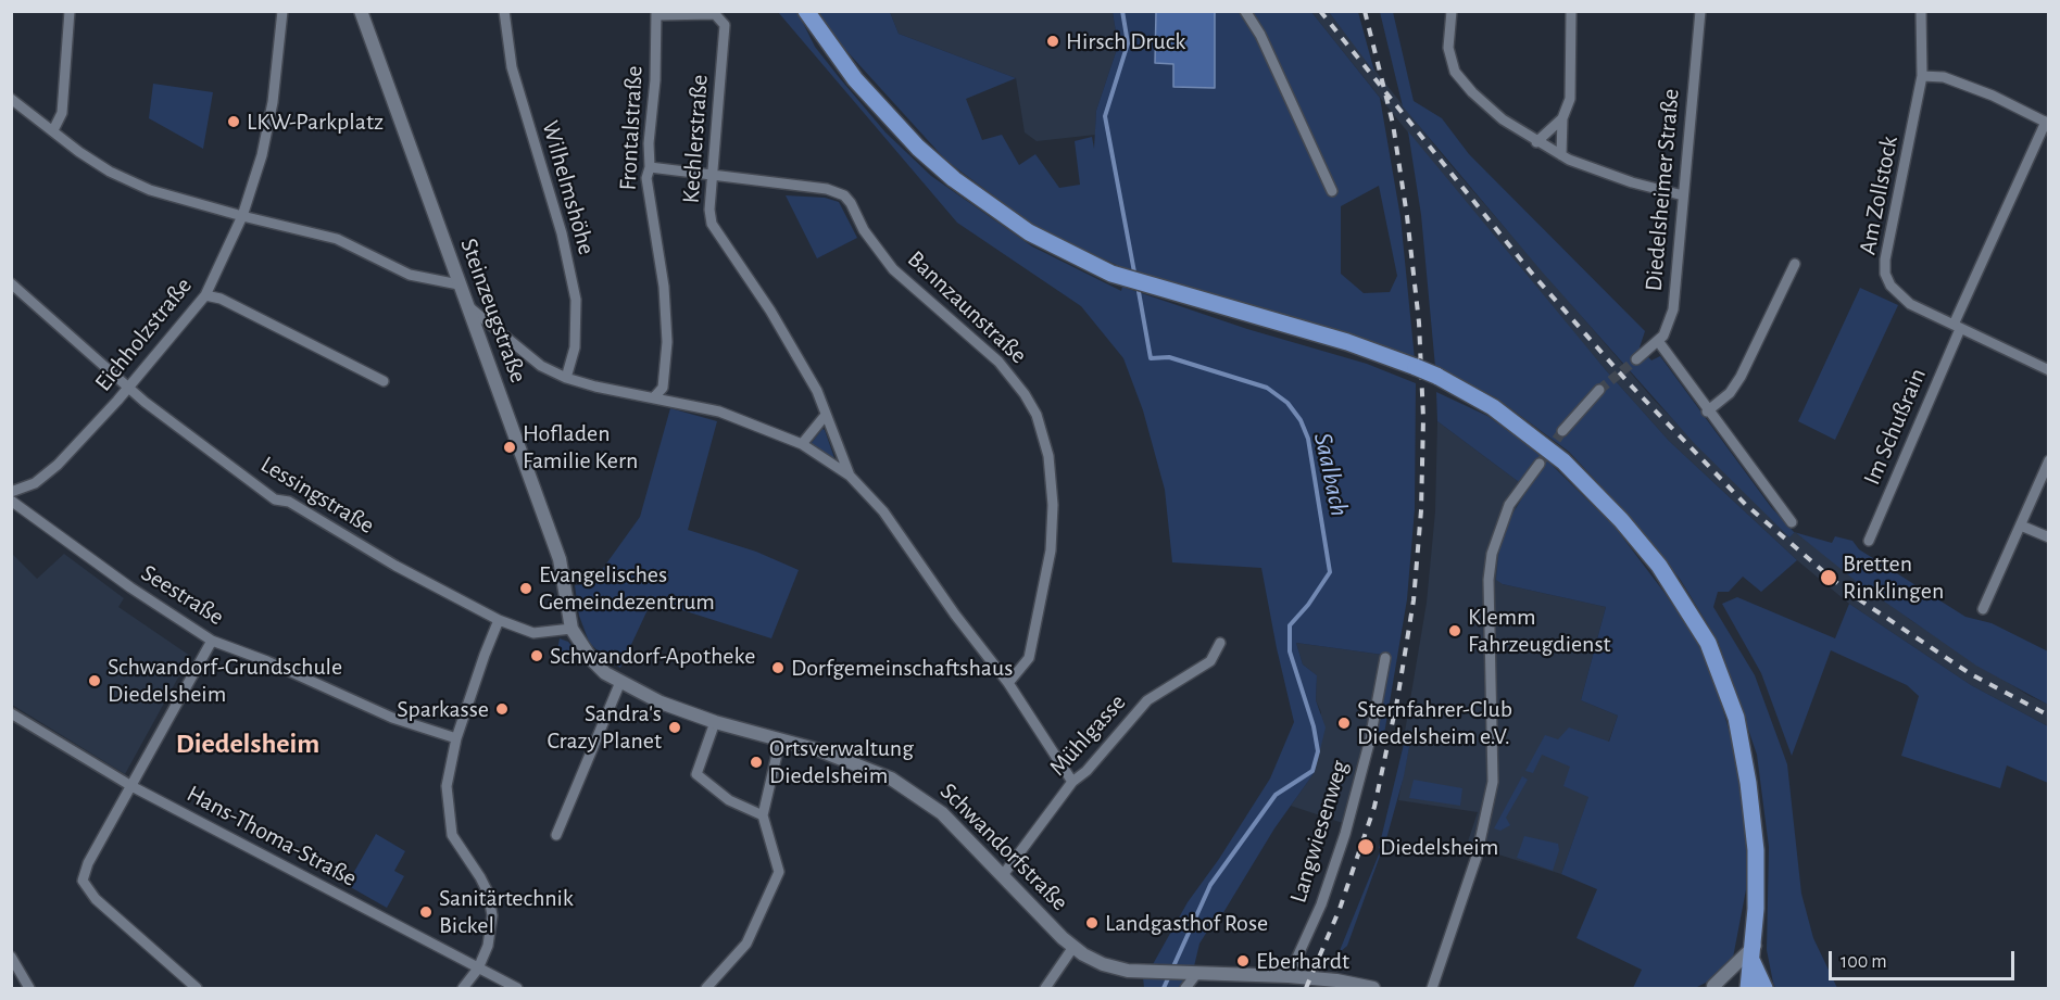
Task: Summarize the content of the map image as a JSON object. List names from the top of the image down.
{
  "streets": {
    "street": [
      "Frontalstraße",
      "Kechlerstraße",
      "Wilhelmshöhe",
      "Diedelsheimer Straße",
      "Am Zollstock",
      "Bannzaunstraße",
      "Steinzeugstraße",
      "Eichholzstraße",
      "Im Schußrain",
      "Lessingstraße",
      "Seestraße",
      "Mühlgasse",
      "Langwiesenweg",
      "Hans-Thoma-Straße",
      "Schwandorfstraße"
    ]
  },
  "crossings": [
    ["Frontalstraße", "Kechlerstraße"],
    ["Frontalstraße", "Bannzaunstraße"],
    ["Kechlerstraße", "Bannzaunstraße"],
    ["Am Zollstock", "Im Schußrain"],
    ["Steinzeugstraße", "Lessingstraße"],
    ["Steinzeugstraße", "Schwandorfstraße"],
    ["Eichholzstraße", "Lessingstraße"],
    ["Lessingstraße", "Schwandorfstraße"],
    ["Mühlgasse", "Schwandorfstraße"],
    ["Langwiesenweg", "Schwandorfstraße"]
  ],
  "districts": ["Diedelsheim"],
  "water": ["Saalbach"],
  "places": [
    "Hirsch Druck",
    "LKW-Parkplatz",
    "Hofladen Familie Kern",
    "Bretten Rinklingen",
    "Evangelisches Gemeindezentrum",
    "Klemm Fahrzeugdienst",
    "Schwandorf-Apotheke",
    "Dorfgemeinschaftshaus",
    "Schwandorf-Grundschule Diedelsheim",
    "Sparkasse",
    "Sternfahrer-Club Diedelsheim e.V.",
    "Sandra's Crazy Planet",
    "Ortsverwaltung Diedelsheim",
    "Diedelsheim",
    "Sanitärtechnik Bickel",
    "Landgasthof Rose",
    "Eberhardt"
  ],
  "scale_bar": "100 m"
}
